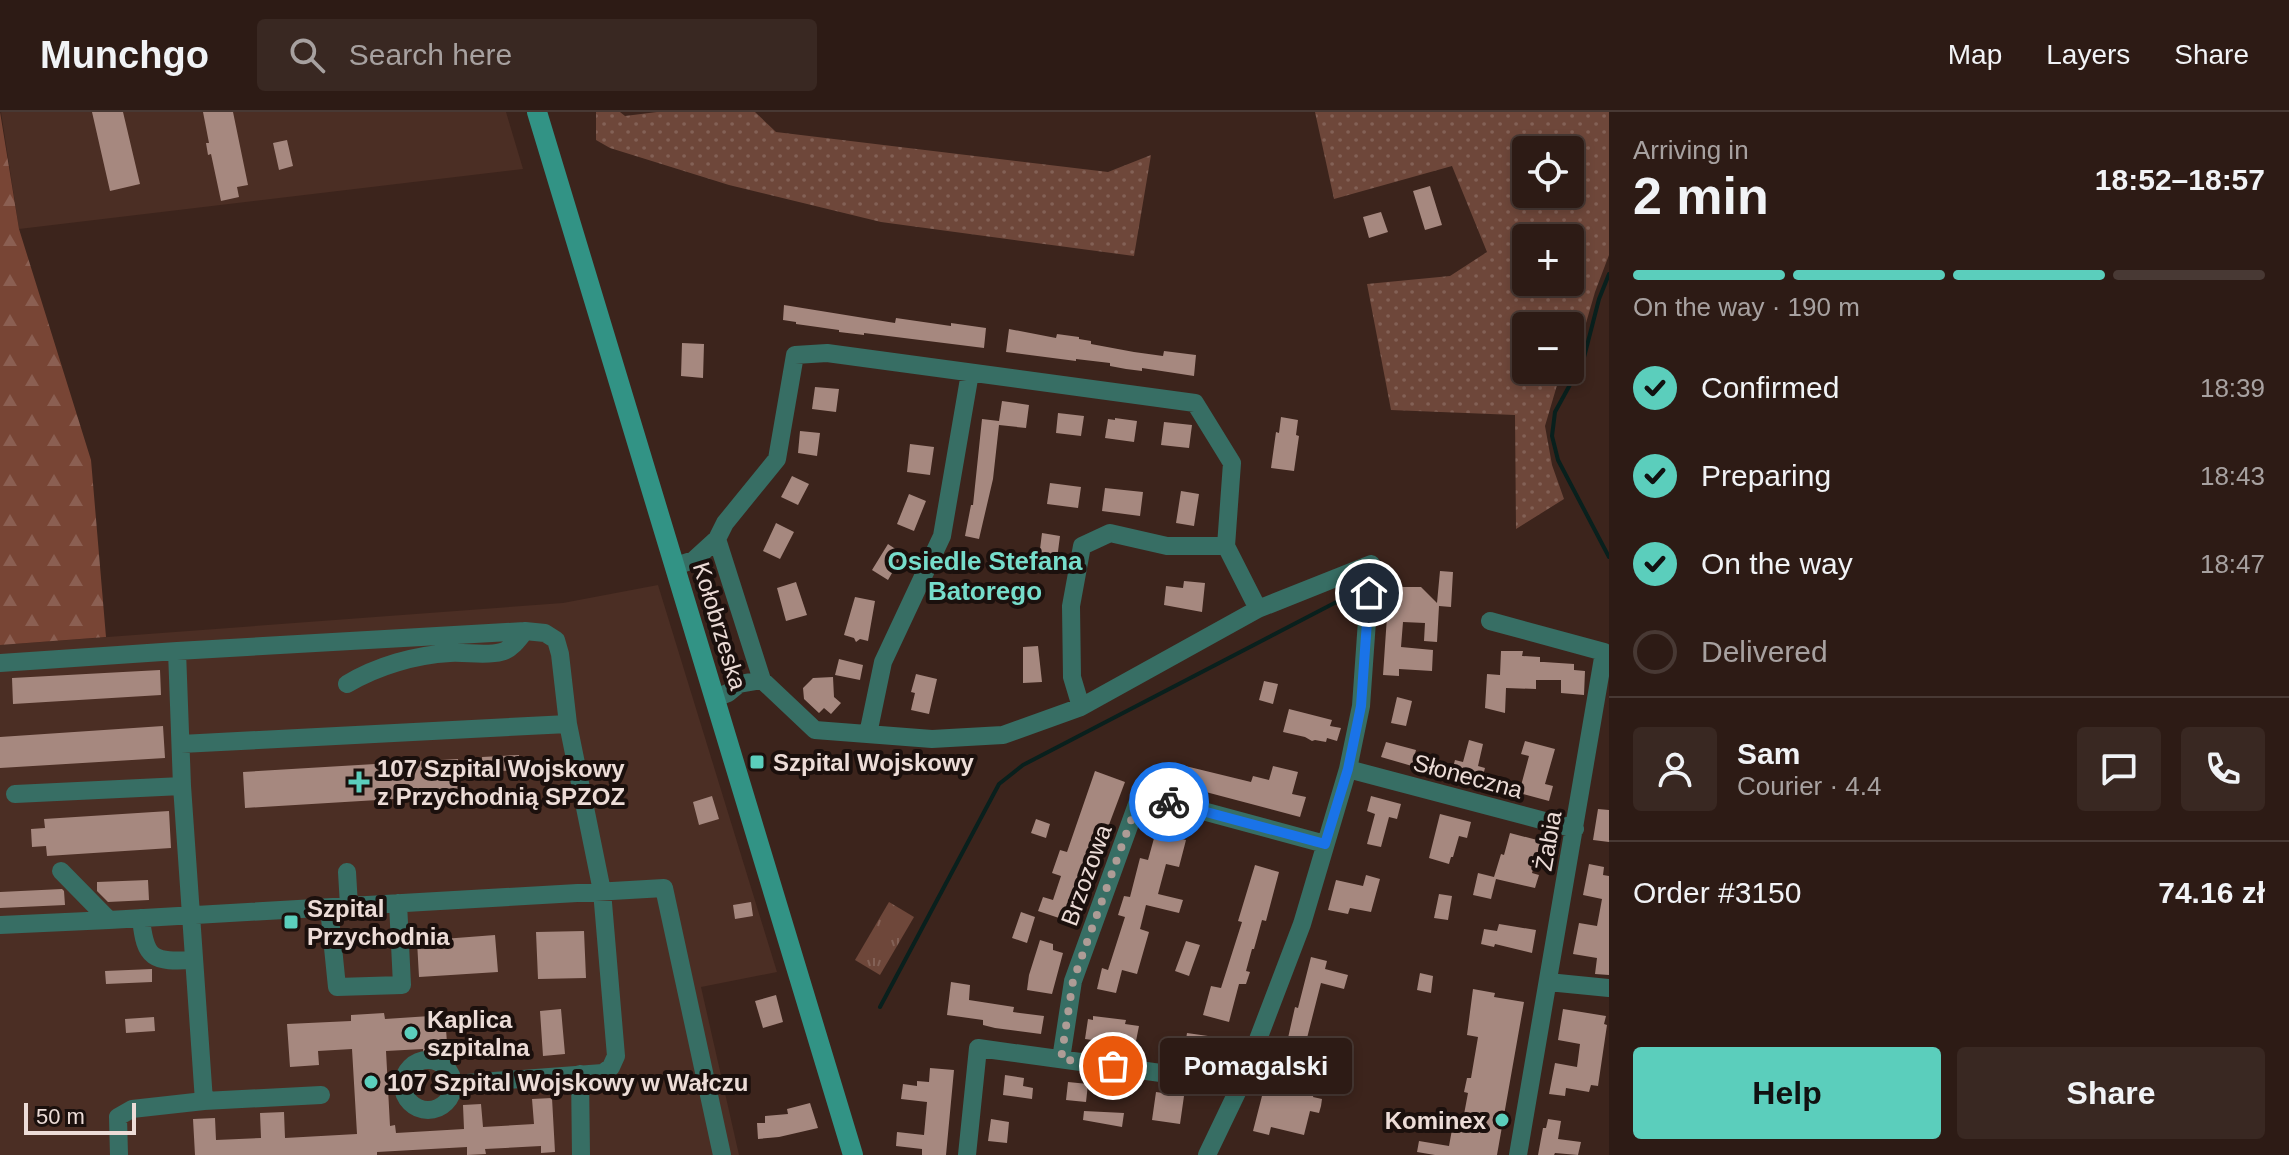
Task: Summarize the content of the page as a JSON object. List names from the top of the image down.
{
  "streets": {
    "main road": ["Kołobrzeska"],
    "street": ["Słoneczna", "Żabia", "Brzozowa"]
  },
  "crossings": [
    ["Słoneczna", "Żabia"]
  ],
  "districts": ["Osiedle Stefana Batorego"],
  "places": {
    "transit": ["Szpital Wojskowy", "Szpital Przychodnia"],
    "health": ["107 Szpital Wojskowy z Przychodnią SPZOZ"],
    "other": [
      "Kaplica szpitalna",
      "Pomagalski",
      "107 Szpital Wojskowy w Wałczu",
      "Kominex"
    ]
  },
  "scale_bar": "50 m",
  "page": {
    "header": "Munchgo",
    "search": "Search here",
    "nav": ["Map", "Layers", "Share"],
    "heading": ["2 min", "Arriving in", "18:52–18:57"],
    "panel": [
      "Sam",
      "Courier · 4.4",
      "Order #3150",
      "74.16 zł"
    ],
    "map_buttons": ["+", "−"],
    "bar": "On the way · 190 m",
    "list": [
      ["Confirmed", "18:39"],
      ["Preparing", "18:43"],
      ["On the way", "18:47"],
      "Delivered"
    ],
    "buttons": ["Help", "Share"],
    "bubble": "Pomagalski",
    "scale": "50 m"
  }
}
